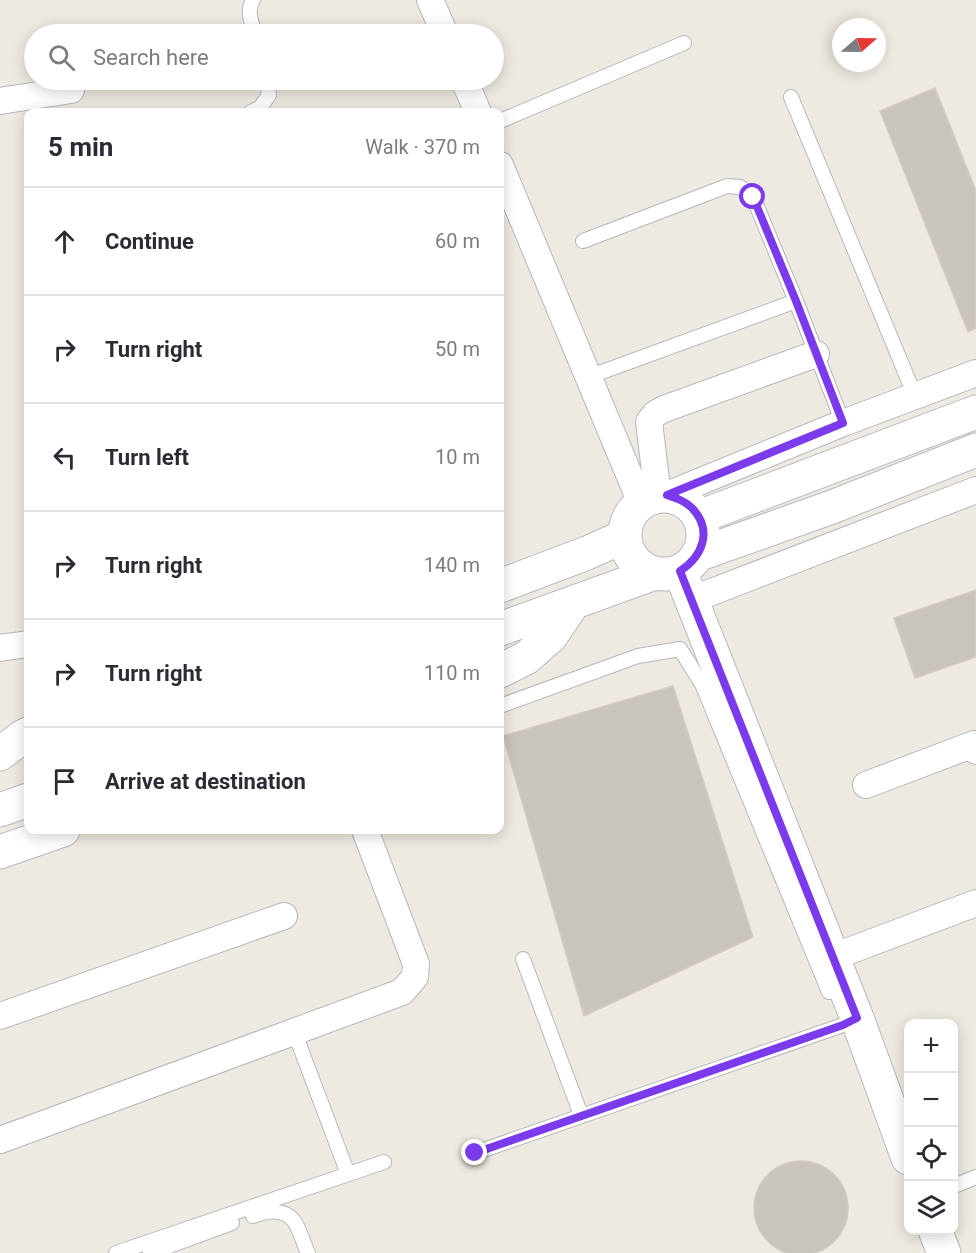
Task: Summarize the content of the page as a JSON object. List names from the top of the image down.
{
  "north": "right",
  "page": {
    "search": "Search here",
    "heading": ["5 min", "Walk · 370 m"],
    "list": [
      ["Continue", "60 m"],
      ["Turn right", "50 m"],
      ["Turn left", "10 m"],
      ["Turn right", "140 m"],
      ["Turn right", "110 m"],
      "Arrive at destination"
    ],
    "map_buttons": ["+", "−"]
  }
}
